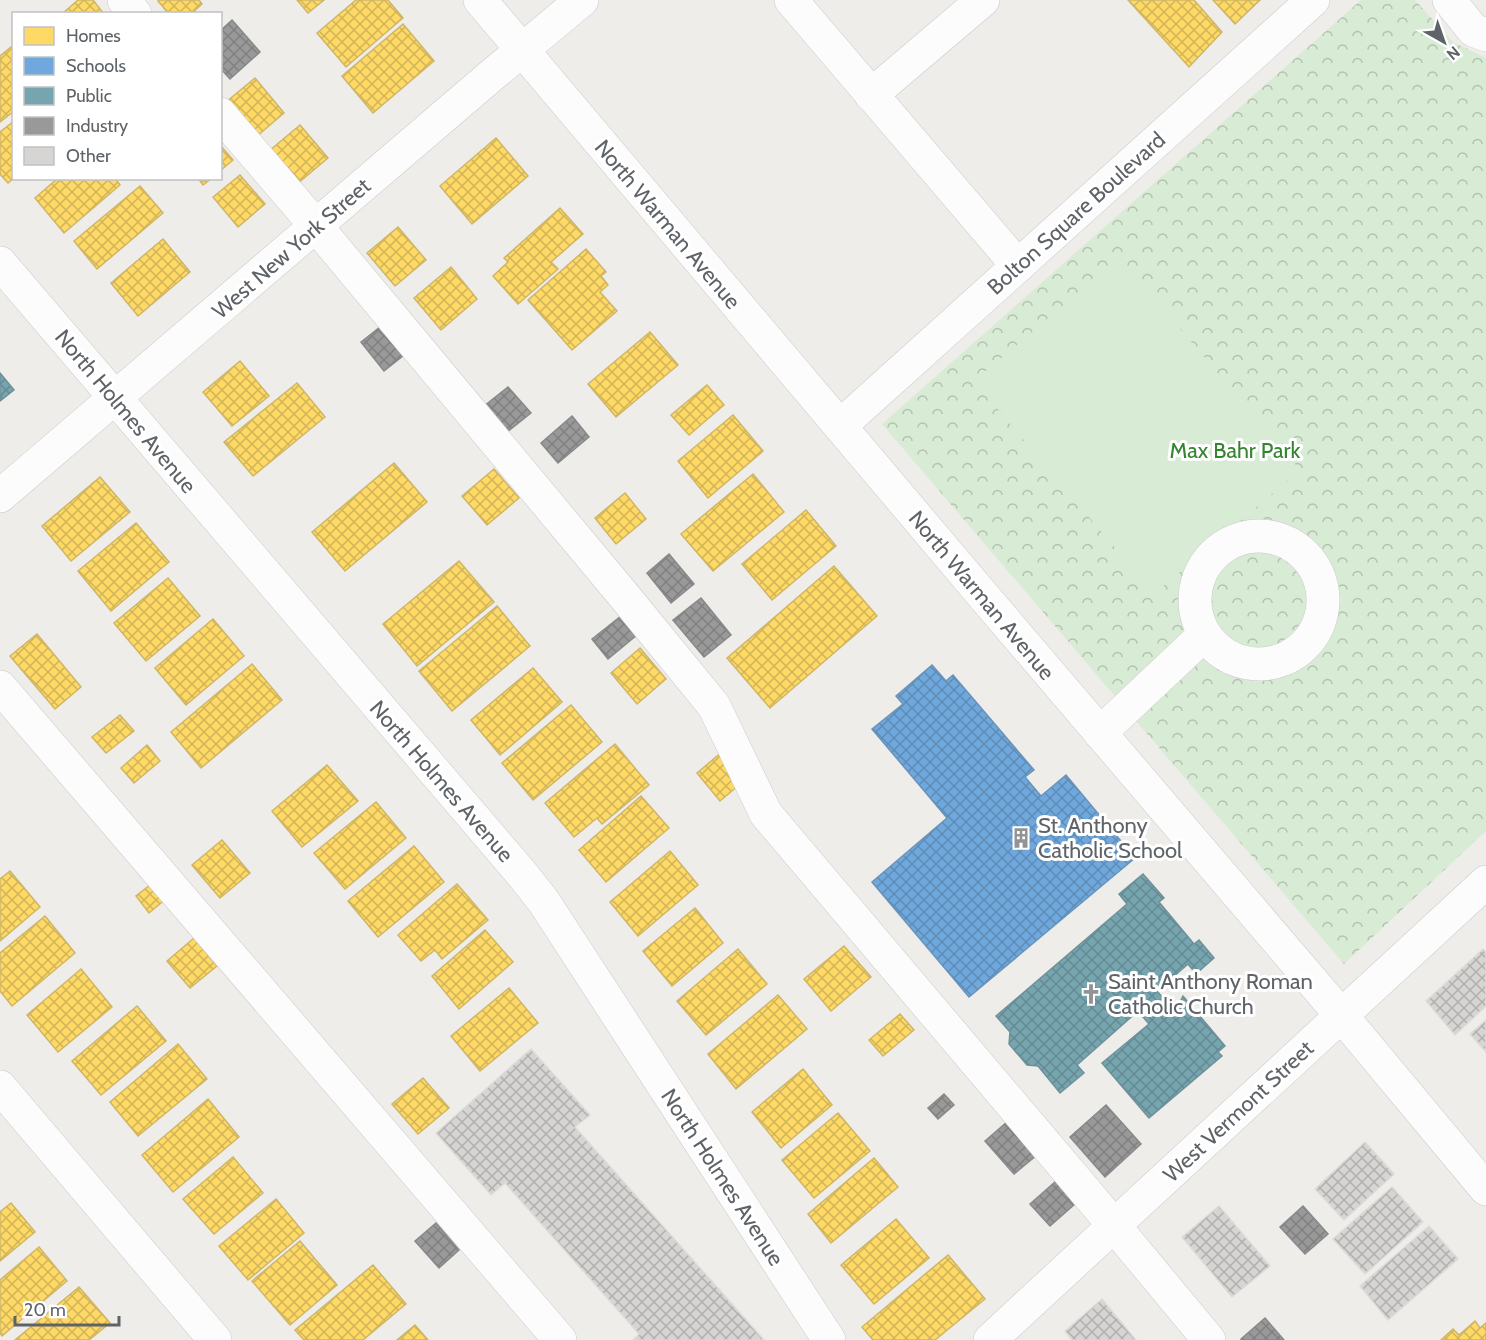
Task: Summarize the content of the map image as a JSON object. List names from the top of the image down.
{
  "streets": {
    "street": [
      "Bolton Square Boulevard",
      "North Warman Avenue",
      "West New York Street",
      "North Holmes Avenue",
      "West Vermont Street"
    ]
  },
  "crossings": [
    ["Bolton Square Boulevard", "North Warman Avenue"],
    ["North Warman Avenue", "West New York Street"],
    ["North Warman Avenue", "West Vermont Street"],
    ["West New York Street", "North Holmes Avenue"]
  ],
  "parks": ["Max Bahr Park"],
  "places": {
    "building": ["St. Anthony Catholic School"],
    "church": ["Saint Anthony Roman Catholic Church"]
  },
  "legend": [
    "Homes",
    "Schools",
    "Public",
    "Industry",
    "Other"
  ],
  "scale_bar": "20 m",
  "north": "bottom right"
}
